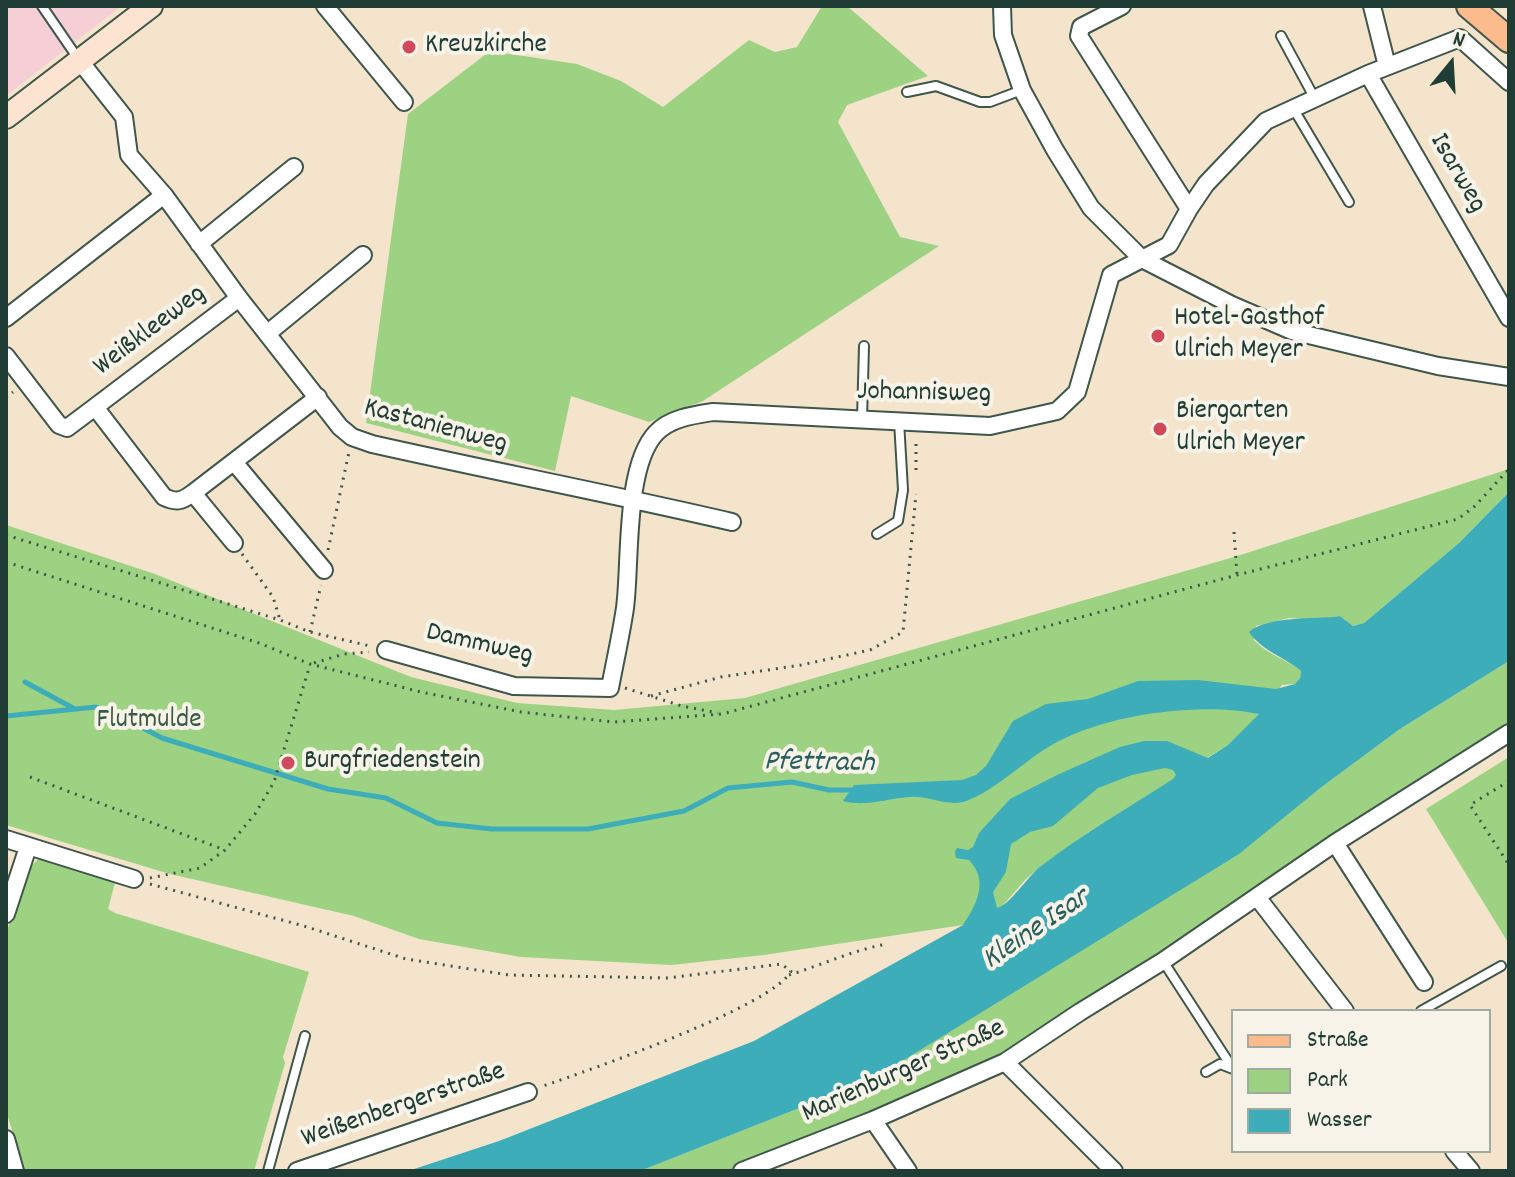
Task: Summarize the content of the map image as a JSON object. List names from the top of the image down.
{
  "streets": {
    "street": [
      "Isarweg",
      "Weißkleeweg",
      "Johannisweg",
      "Kastanienweg",
      "Dammweg",
      "Marienburger Straße",
      "Weißenbergerstraße"
    ]
  },
  "crossings": [
    ["Isarweg", "Johannisweg"],
    ["Weißkleeweg", "Kastanienweg"],
    ["Johannisweg", "Kastanienweg"],
    ["Johannisweg", "Dammweg"]
  ],
  "water": ["Pfettrach", "Kleine Isar"],
  "parks": ["Flutmulde"],
  "places": [
    "Kreuzkirche",
    "Hotel-Gasthof Ulrich Meyer",
    "Biergarten Ulrich Meyer",
    "Burgfriedenstein"
  ],
  "legend": ["Straße", "Park", "Wasser"],
  "north": "top"
}
